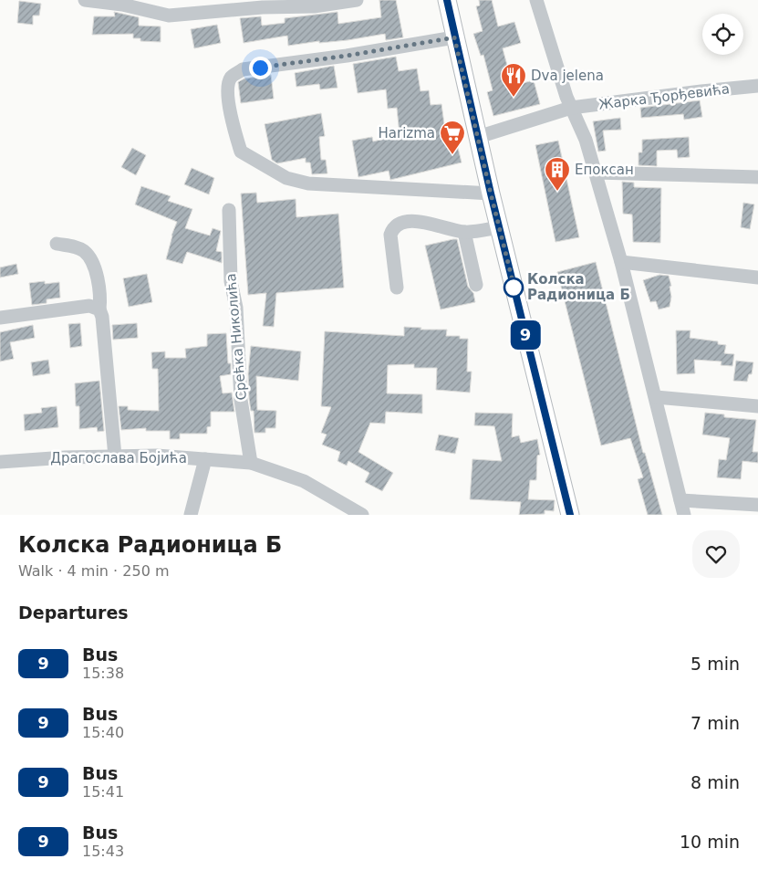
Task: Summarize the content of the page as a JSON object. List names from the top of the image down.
{
  "streets": {
    "street": ["Жарка Ђорђевића", "Срећка Николића", "Драгослава Бојића"]
  },
  "crossings": [
    ["Срећка Николића", "Драгослава Бојића"]
  ],
  "places": {
    "restaurant": ["Dva jelena"],
    "supermarket": ["Harizma"],
    "building": ["Епоксан"],
    "other": ["Колска Радионица Б"]
  },
  "lines": ["bus line 9"],
  "page": {
    "on_map": "9",
    "heading": [
      ["Колска Радионица Б", "Walk · 4 min · 250 m"],
      "Departures"
    ],
    "list": [
      {
        "mark": "9",
        "name": "Bus",
        "note": "15:38",
        "value": "5 min"
      },
      {
        "mark": "9",
        "name": "Bus",
        "note": "15:40",
        "value": "7 min"
      },
      {
        "mark": "9",
        "name": "Bus",
        "note": "15:41",
        "value": "8 min"
      },
      {
        "mark": "9",
        "name": "Bus",
        "note": "15:43",
        "value": "10 min"
      }
    ]
  }
}
